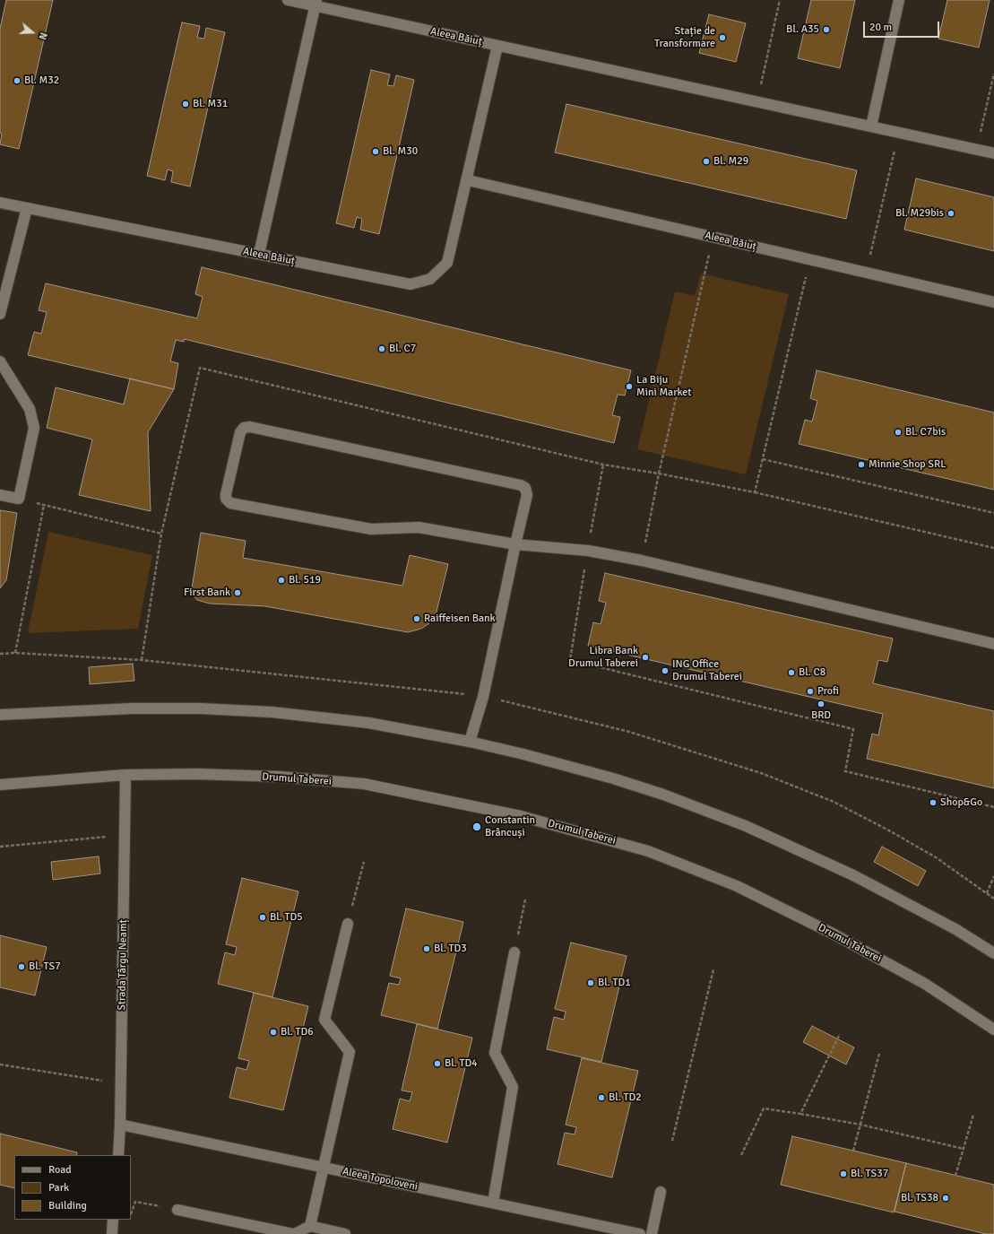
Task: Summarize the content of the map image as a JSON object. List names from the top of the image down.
{
  "streets": {
    "street": [
      "Aleea Băiuț",
      "Drumul Taberei",
      "Strada Târgu Neamț",
      "Aleea Topoloveni"
    ]
  },
  "crossings": [
    ["Drumul Taberei", "Strada Târgu Neamț"],
    ["Strada Târgu Neamț", "Aleea Topoloveni"]
  ],
  "places": [
    "Bl. A35",
    "Stație de Transformare",
    "Bl. M32",
    "Bl. M31",
    "Bl. M30",
    "Bl. M29",
    "Bl. M29bis",
    "Bl. C7",
    "La Biju Mini Market",
    "Bl. C7bis",
    "Minnie Shop SRL",
    "Bl. 519",
    "First Bank",
    "Raiffeisen Bank",
    "Libra Bank Drumul Taberei",
    "ING Office Drumul Taberei",
    "Bl. C8",
    "Profi",
    "BRD",
    "Shop&Go",
    "Constantin Brâncuși",
    "Bl. TD5",
    "Bl. TD3",
    "Bl. TS7",
    "Bl. TD1",
    "Bl. TD6",
    "Bl. TD4",
    "Bl. TD2",
    "Bl. TS37",
    "Bl. TS38"
  ],
  "legend": ["Road", "Park", "Building"],
  "scale_bar": "20 m",
  "north": "right"
}
